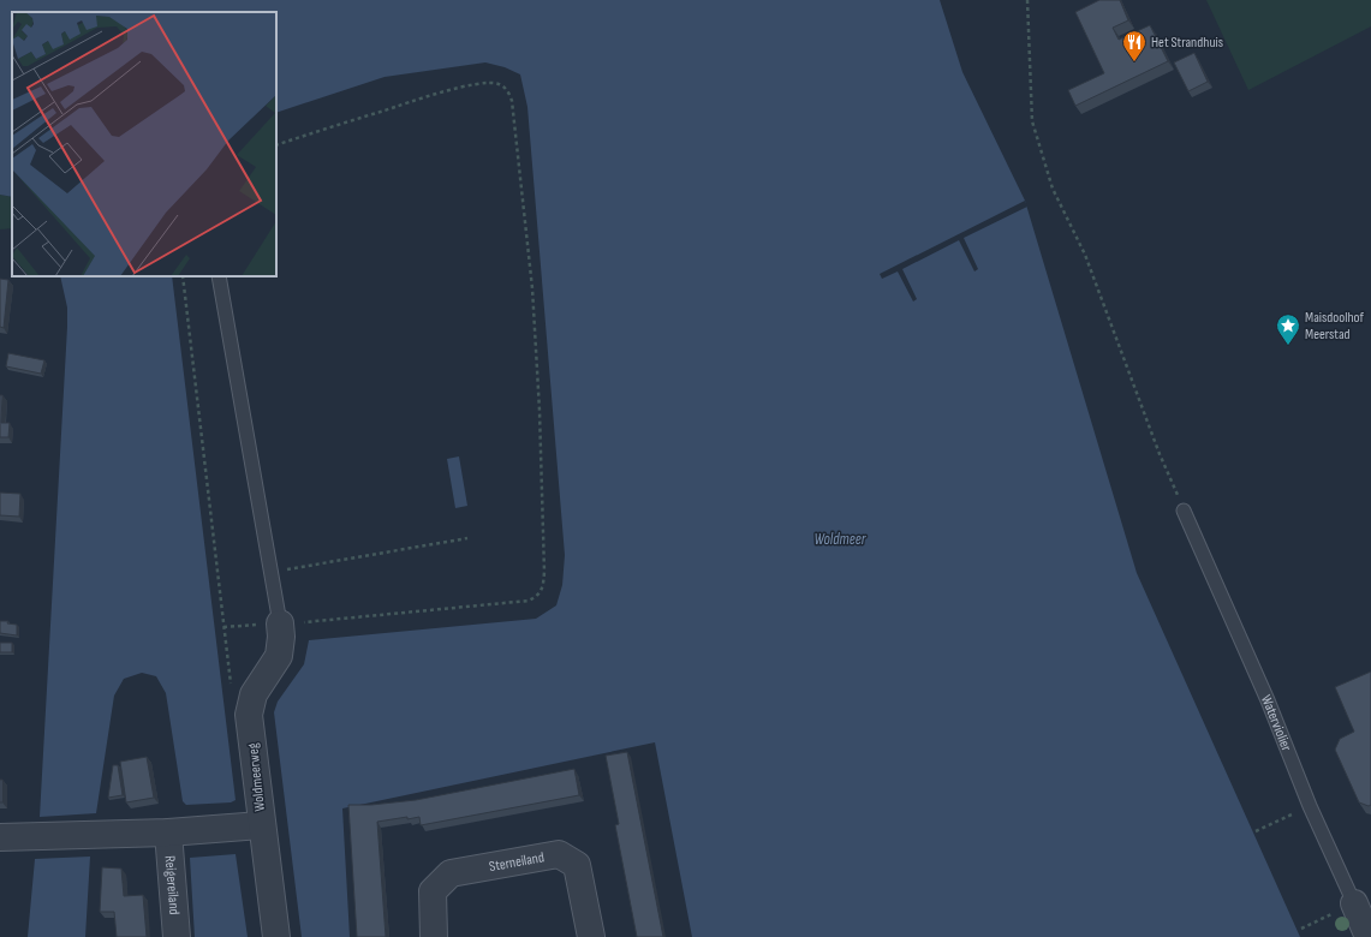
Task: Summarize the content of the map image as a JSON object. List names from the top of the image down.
{
  "streets": {
    "street": [
      "Waterviolier",
      "Woldmeerweg",
      "Sterneiland",
      "Reigereiland"
    ]
  },
  "water": ["Woldmeer"],
  "places": {
    "restaurant": ["Het Strandhuis"],
    "place": ["Maisdoolhof Meerstad"]
  }
}
